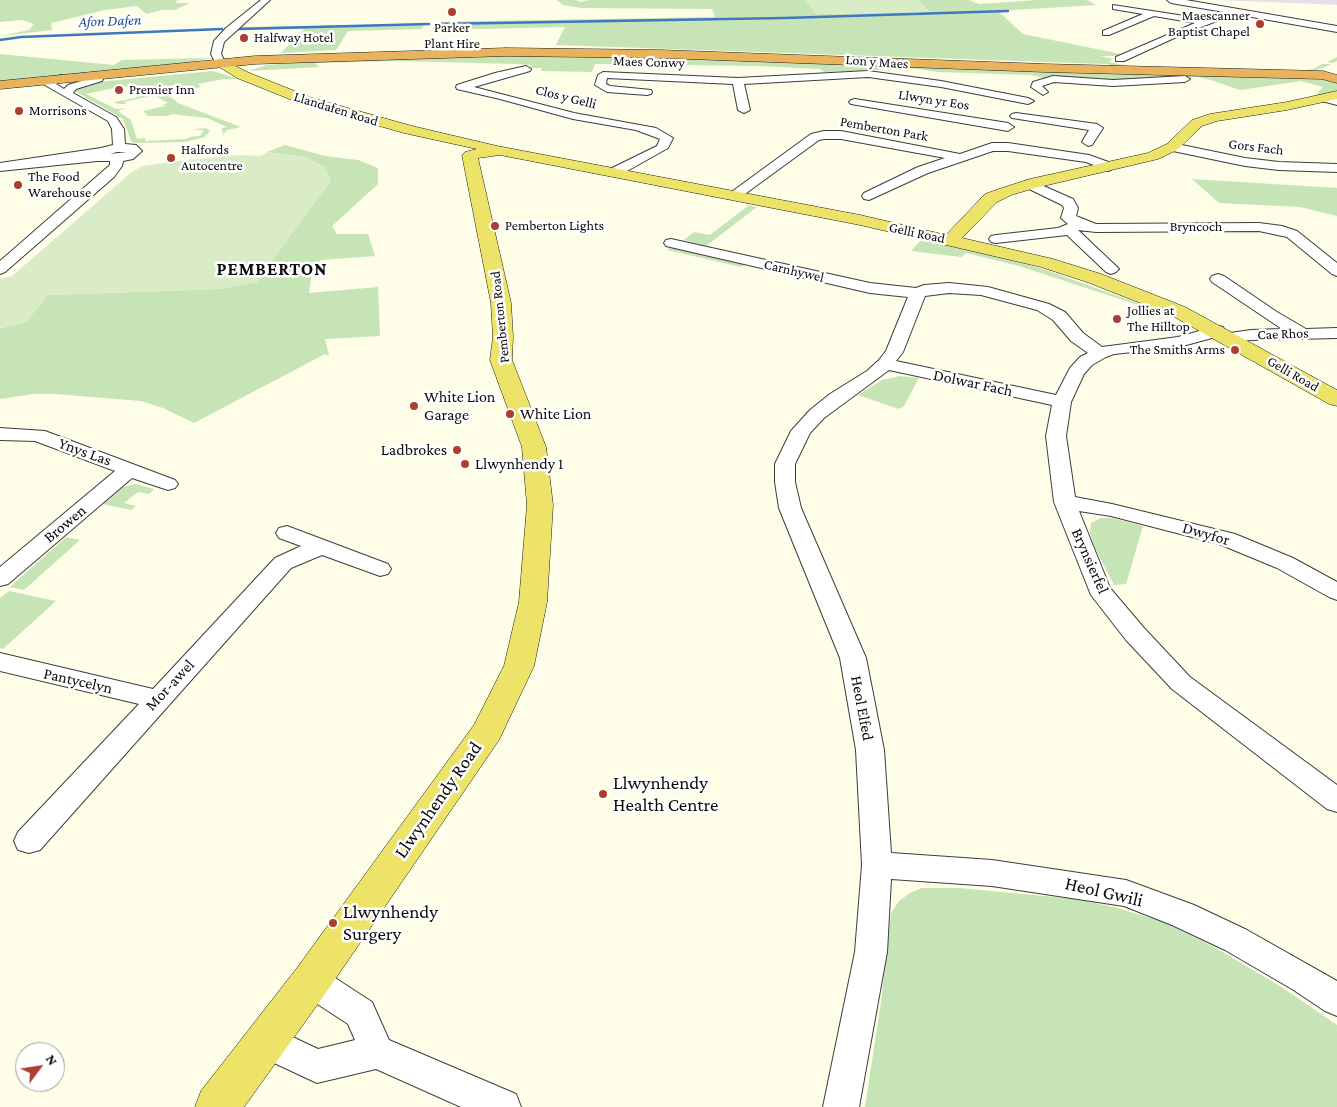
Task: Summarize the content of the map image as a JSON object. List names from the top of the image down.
{
  "streets": {
    "main road": [
      "Llandafen Road",
      "Gelli Road",
      "Pemberton Road",
      "Llwynhendy Road"
    ],
    "street": [
      "Maes Conwy",
      "Lon y Maes",
      "Clos y Gelli",
      "Llwyn yr Eos",
      "Pemberton Park",
      "Gors Fach",
      "Bryncoch",
      "Carnhywel",
      "Cae Rhos",
      "Dolwar Fach",
      "Ynys Las",
      "Browen",
      "Dwyfor",
      "Brynsierfel",
      "Pantycelyn",
      "Mor-awel",
      "Heol Elfed",
      "Heol Gwili"
    ]
  },
  "crossings": [
    ["Maes Conwy", "Lon y Maes"],
    ["Clos y Gelli", "Gelli Road"],
    ["Pemberton Park", "Gelli Road"],
    ["Gelli Road", "Pemberton Road"],
    ["Gelli Road", "Cae Rhos"],
    ["Gelli Road", "Brynsierfel"],
    ["Carnhywel", "Brynsierfel"],
    ["Pemberton Road", "Llwynhendy Road"],
    ["Cae Rhos", "Brynsierfel"],
    ["Dolwar Fach", "Brynsierfel"],
    ["Dolwar Fach", "Heol Elfed"],
    ["Ynys Las", "Browen"],
    ["Dwyfor", "Brynsierfel"],
    ["Pantycelyn", "Mor-awel"],
    ["Heol Elfed", "Heol Gwili"]
  ],
  "districts": ["PEMBERTON"],
  "water": ["Afon Dafen"],
  "places": [
    "Parker Plant Hire",
    "Maescanner Baptist Chapel",
    "Halfway Hotel",
    "Premier Inn",
    "Morrisons",
    "Halfords Autocentre",
    "The Food Warehouse",
    "Pemberton Lights",
    "Jollies at The Hilltop",
    "The Smiths Arms",
    "White Lion Garage",
    "White Lion",
    "Ladbrokes",
    "Llwynhendy 1",
    "Llwynhendy Health Centre",
    "Llwynhendy Surgery"
  ],
  "north": "top right"
}
